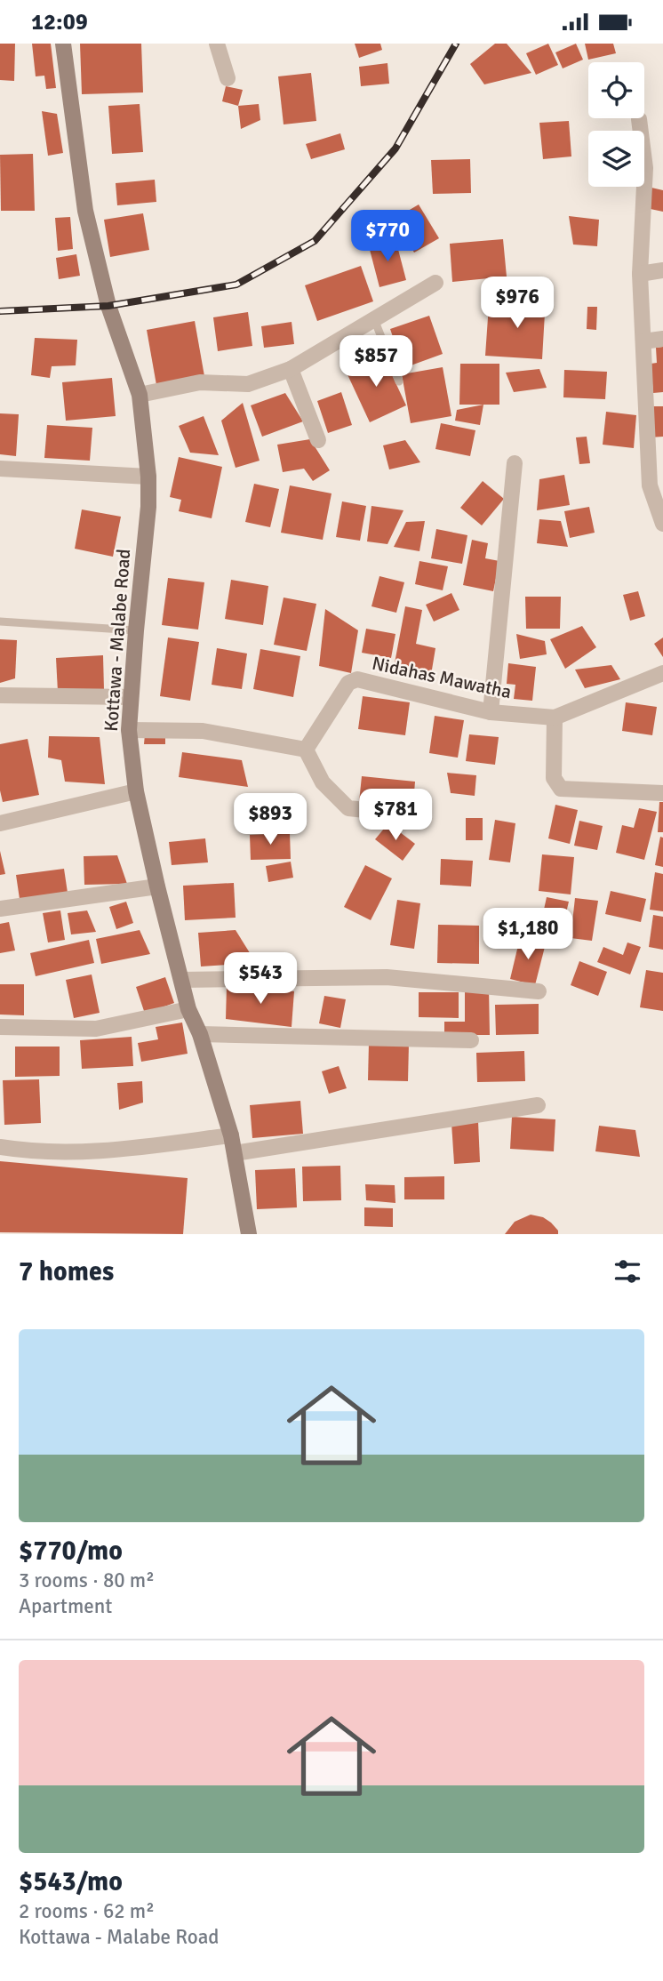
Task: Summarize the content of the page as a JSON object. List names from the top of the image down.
{
  "streets": {
    "street": ["Kottawa - Malabe Road", "Nidahas Mawatha"]
  },
  "page": {
    "status": "12:09",
    "price": [
      "$770",
      "$976",
      "$857",
      "$781",
      "$893",
      "$1,180",
      "$543"
    ],
    "heading": "7 homes",
    "list": [
      {
        "name": "$770/mo",
        "note": "3 rooms · 80 m² · Apartment"
      },
      {
        "name": "$543/mo",
        "note": "2 rooms · 62 m² · Kottawa - Malabe Road"
      }
    ]
  }
}
